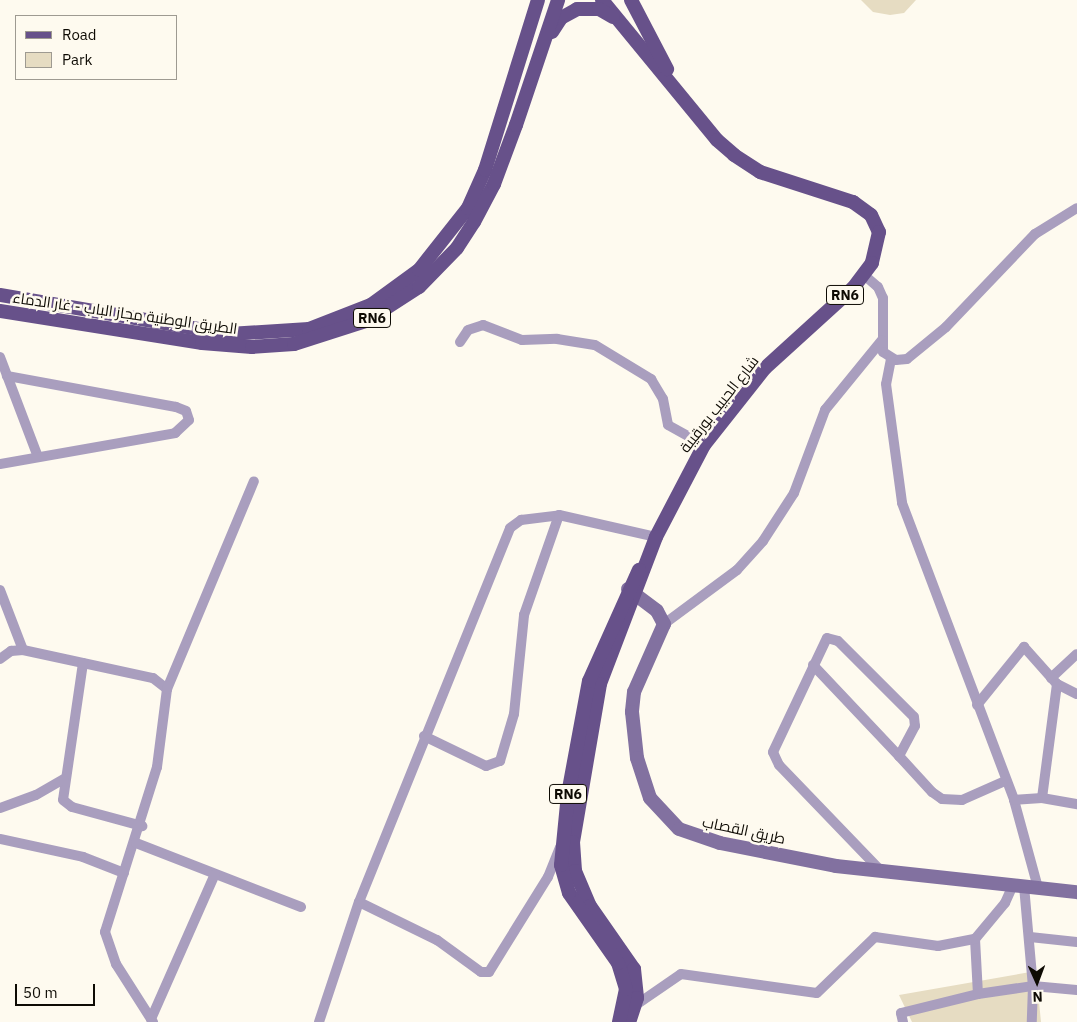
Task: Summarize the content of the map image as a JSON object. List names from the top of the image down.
{
  "streets": {
    "main road": [
      "RN6",
      "الطريق الوطنية مجاز الباب - غار الدماء",
      "شارع الحبيب بورقيبة",
      "طريق القصاب"
    ]
  },
  "legend": ["Road", "Park"],
  "scale_bar": "50 m",
  "north": "bottom"
}
